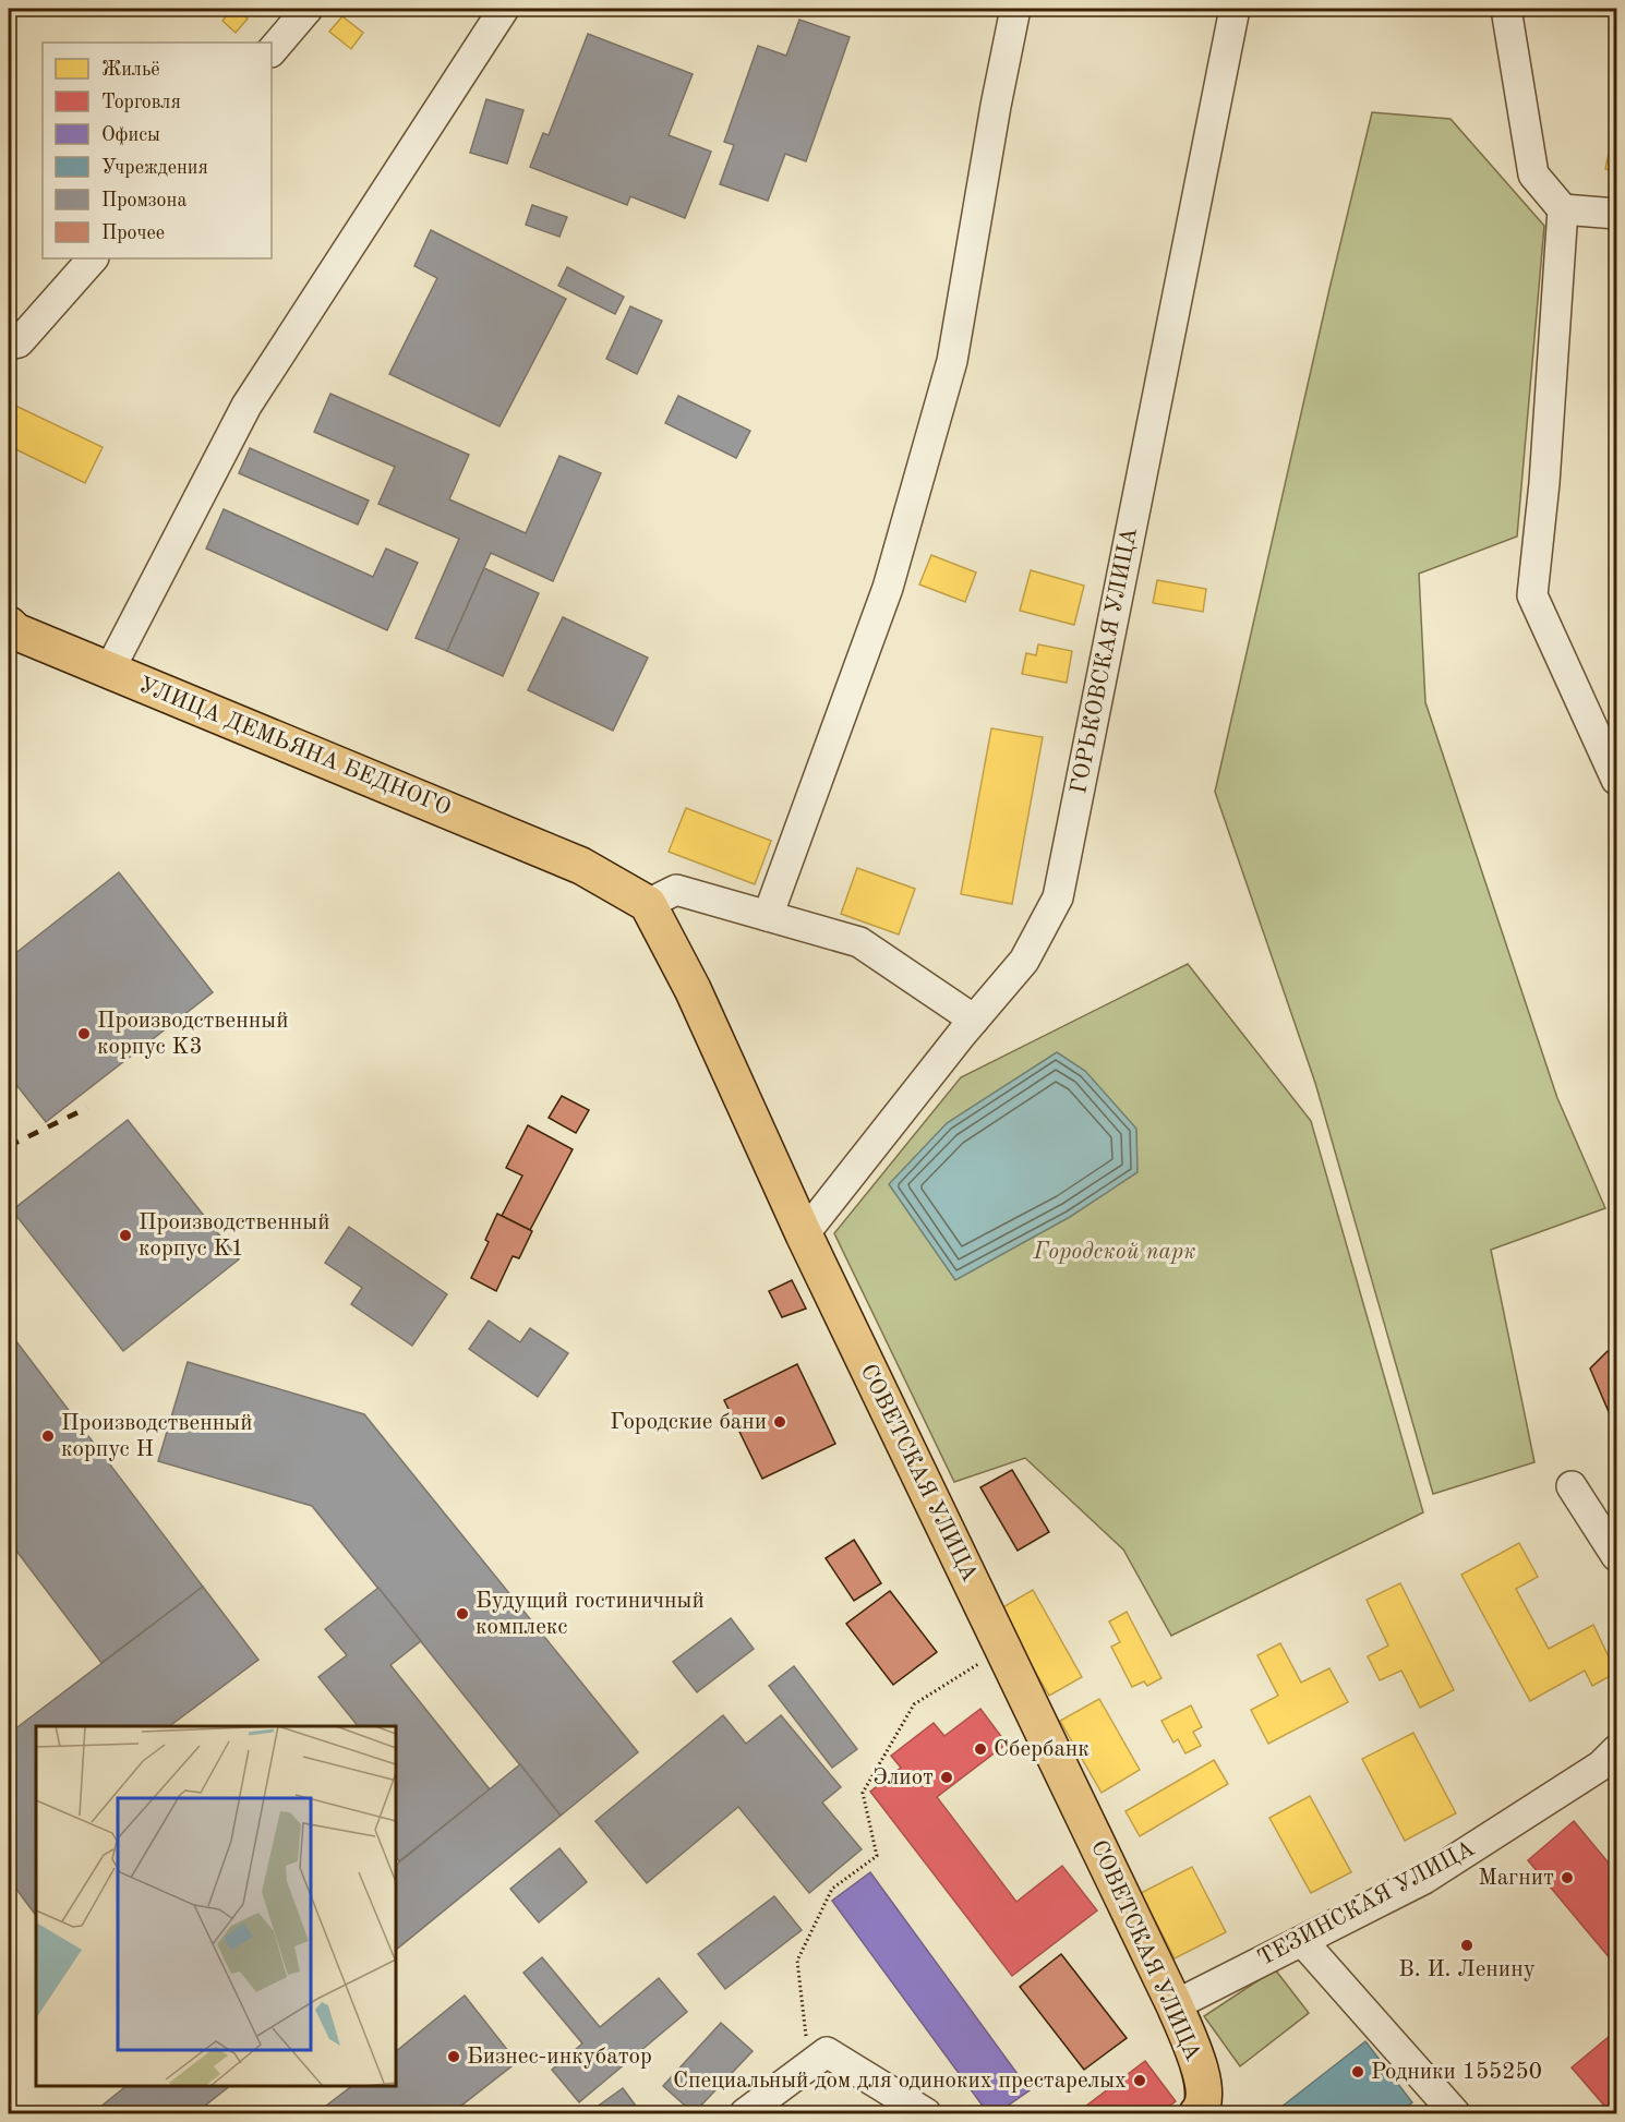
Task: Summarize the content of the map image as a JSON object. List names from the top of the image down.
{
  "streets": {
    "main road": ["УЛИЦА ДЕМЬЯНА БЕДНОГО", "СОВЕТСКАЯ УЛИЦА"],
    "street": ["ГОРЬКОВСКАЯ УЛИЦА", "ТЕЗИНСКАЯ УЛИЦА"]
  },
  "crossings": [
    ["ГОРЬКОВСКАЯ УЛИЦА", "СОВЕТСКАЯ УЛИЦА"],
    ["УЛИЦА ДЕМЬЯНА БЕДНОГО", "СОВЕТСКАЯ УЛИЦА"],
    ["СОВЕТСКАЯ УЛИЦА", "ТЕЗИНСКАЯ УЛИЦА"]
  ],
  "parks": ["Городской парк"],
  "places": [
    "Производственный корпус K3",
    "Производственный корпус K1",
    "Городские бани",
    "Производственный корпус H",
    "Будущий гостиничный комплекс",
    "Сбербанк",
    "Элиот",
    "Магнит",
    "В. И. Ленину",
    "Бизнес-инкубатор",
    "Родники 155250",
    "Специальный дом для одиноких престарелых"
  ],
  "legend": [
    "Жильё",
    "Торговля",
    "Офисы",
    "Учреждения",
    "Промзона",
    "Прочее"
  ]
}
